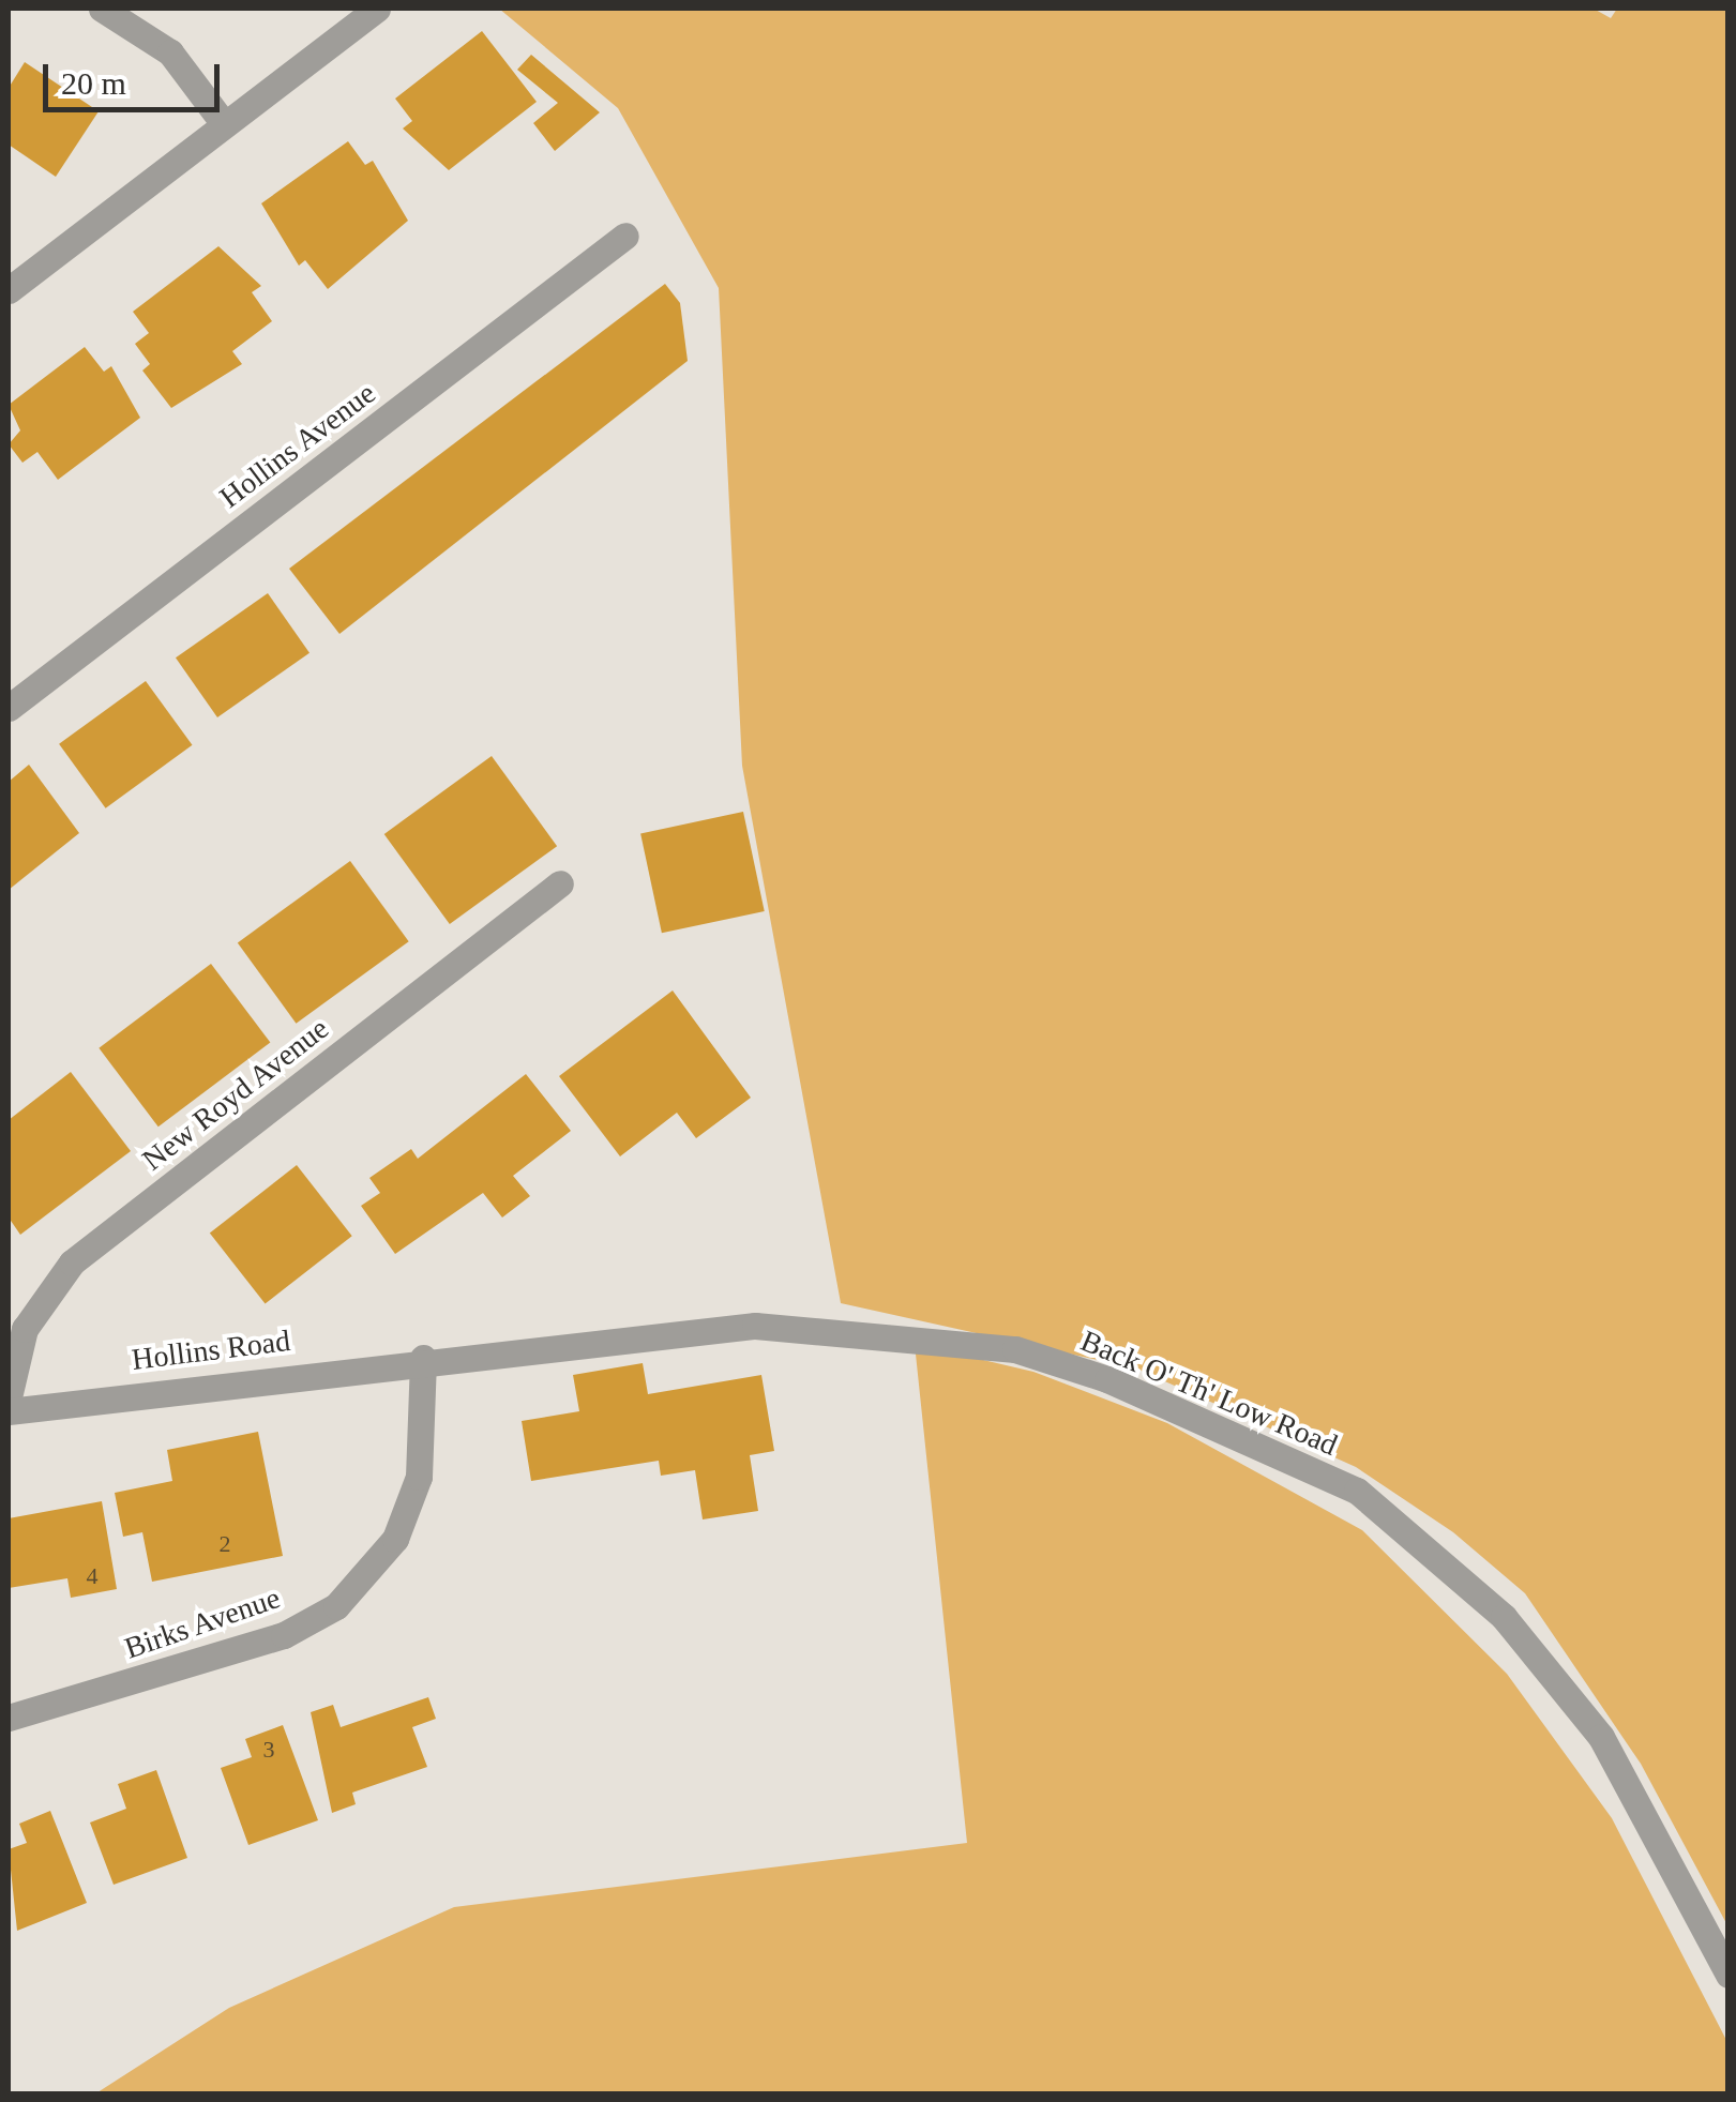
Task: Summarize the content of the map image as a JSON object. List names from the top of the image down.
{
  "streets": {
    "street": [
      "Hollins Avenue",
      "New Royd Avenue",
      "Hollins Road",
      "Back O' Th' Low Road",
      "Birks Avenue"
    ]
  },
  "crossings": [
    ["Hollins Road", "Back O' Th' Low Road"],
    ["Hollins Road", "Birks Avenue"],
    ["Back O' Th' Low Road", "Birks Avenue"]
  ],
  "house_numbers": ["2", "4", "3"],
  "scale_bar": "20 m"
}
